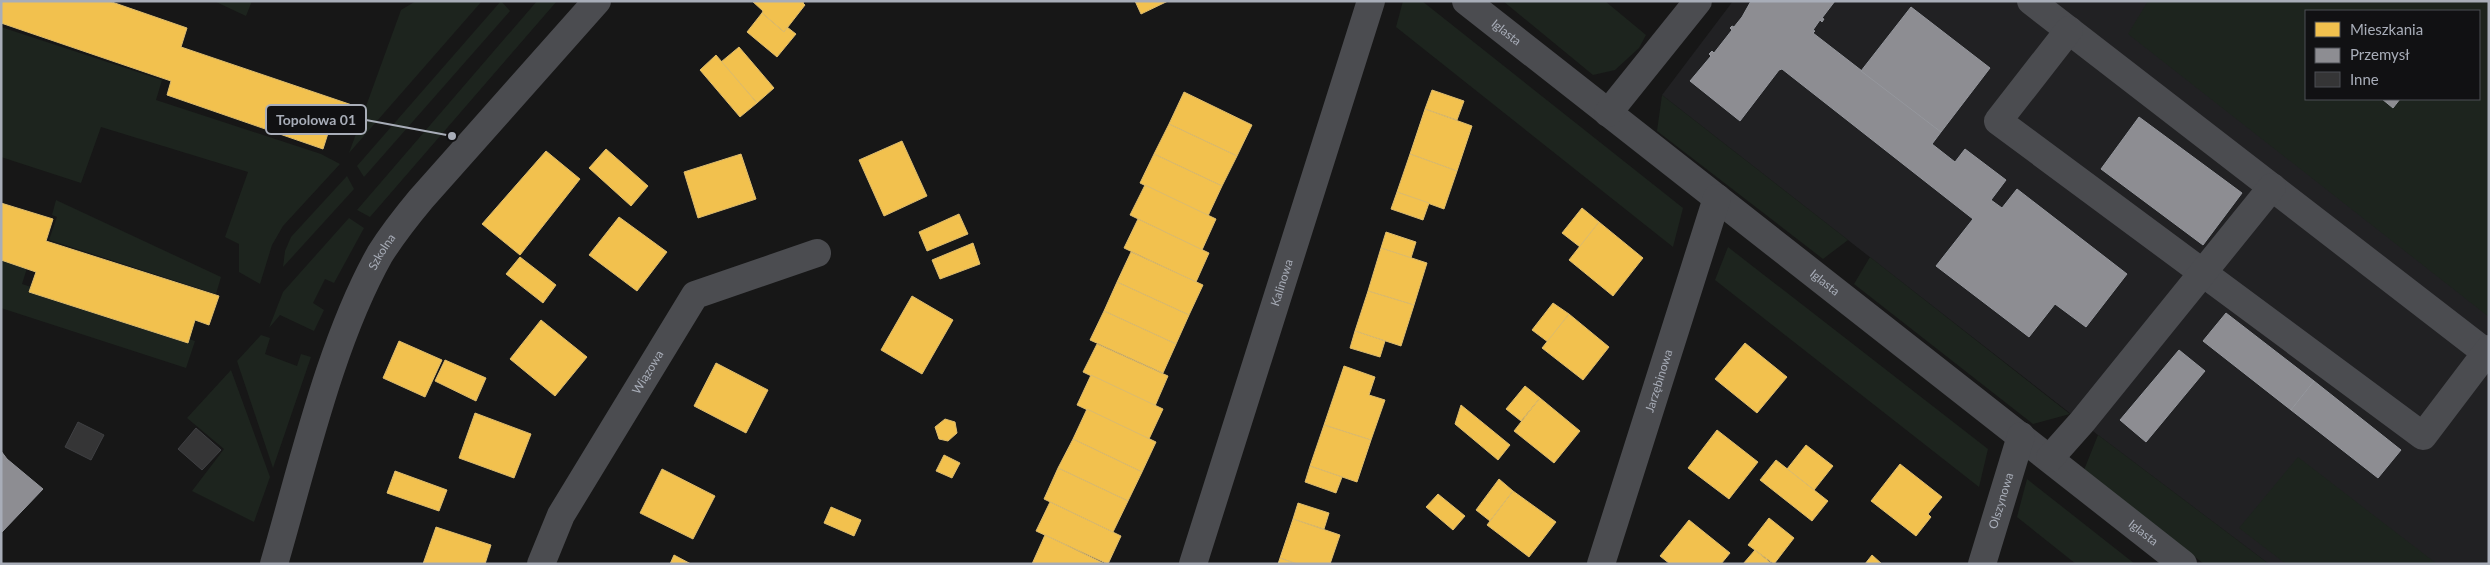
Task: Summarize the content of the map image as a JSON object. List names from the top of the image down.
{
  "streets": {
    "street": [
      "Iglasta",
      "Szkolna",
      "Kalinowa",
      "Wiązowa",
      "Jarzębinowa",
      "Olszynowa"
    ]
  },
  "crossings": [
    ["Iglasta", "Jarzębinowa"],
    ["Iglasta", "Olszynowa"]
  ],
  "places": ["Topolowa 01"],
  "legend": ["Mieszkania", "Przemysł", "Inne"]
}
